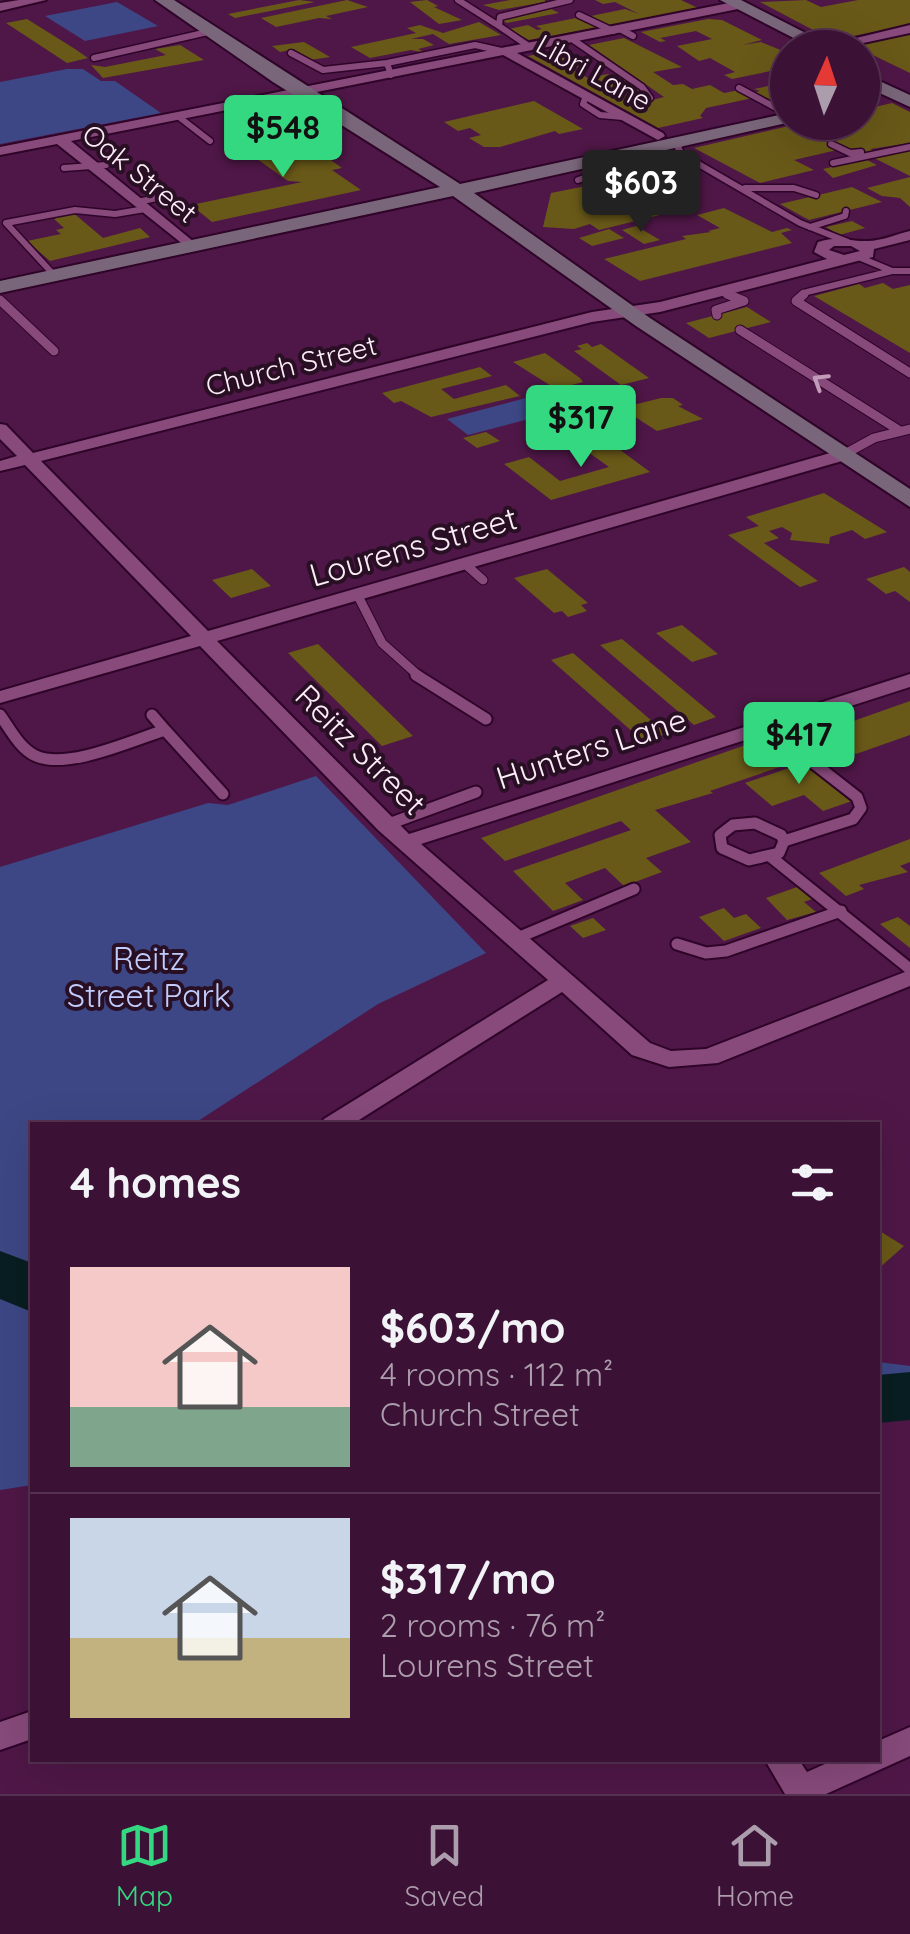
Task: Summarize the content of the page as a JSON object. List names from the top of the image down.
{
  "streets": {
    "street": [
      "Libri Lane",
      "Oak Street",
      "Church Street",
      "Lourens Street",
      "Hunters Lane",
      "Reitz Street"
    ]
  },
  "crossings": [
    ["Libri Lane", "Oak Street"],
    ["Church Street", "Reitz Street"],
    ["Lourens Street", "Reitz Street"],
    ["Hunters Lane", "Reitz Street"]
  ],
  "parks": ["Reitz Street Park"],
  "north": "top",
  "page": {
    "price": [
      "$548",
      "$603",
      "$317",
      "$417"
    ],
    "heading": "4 homes",
    "list": [
      {
        "name": "$603/mo",
        "note": "4 rooms · 112 m² · Church Street"
      },
      {
        "name": "$317/mo",
        "note": "2 rooms · 76 m² · Lourens Street"
      }
    ],
    "tabs": ["Map", "Saved", "Home"]
  }
}
